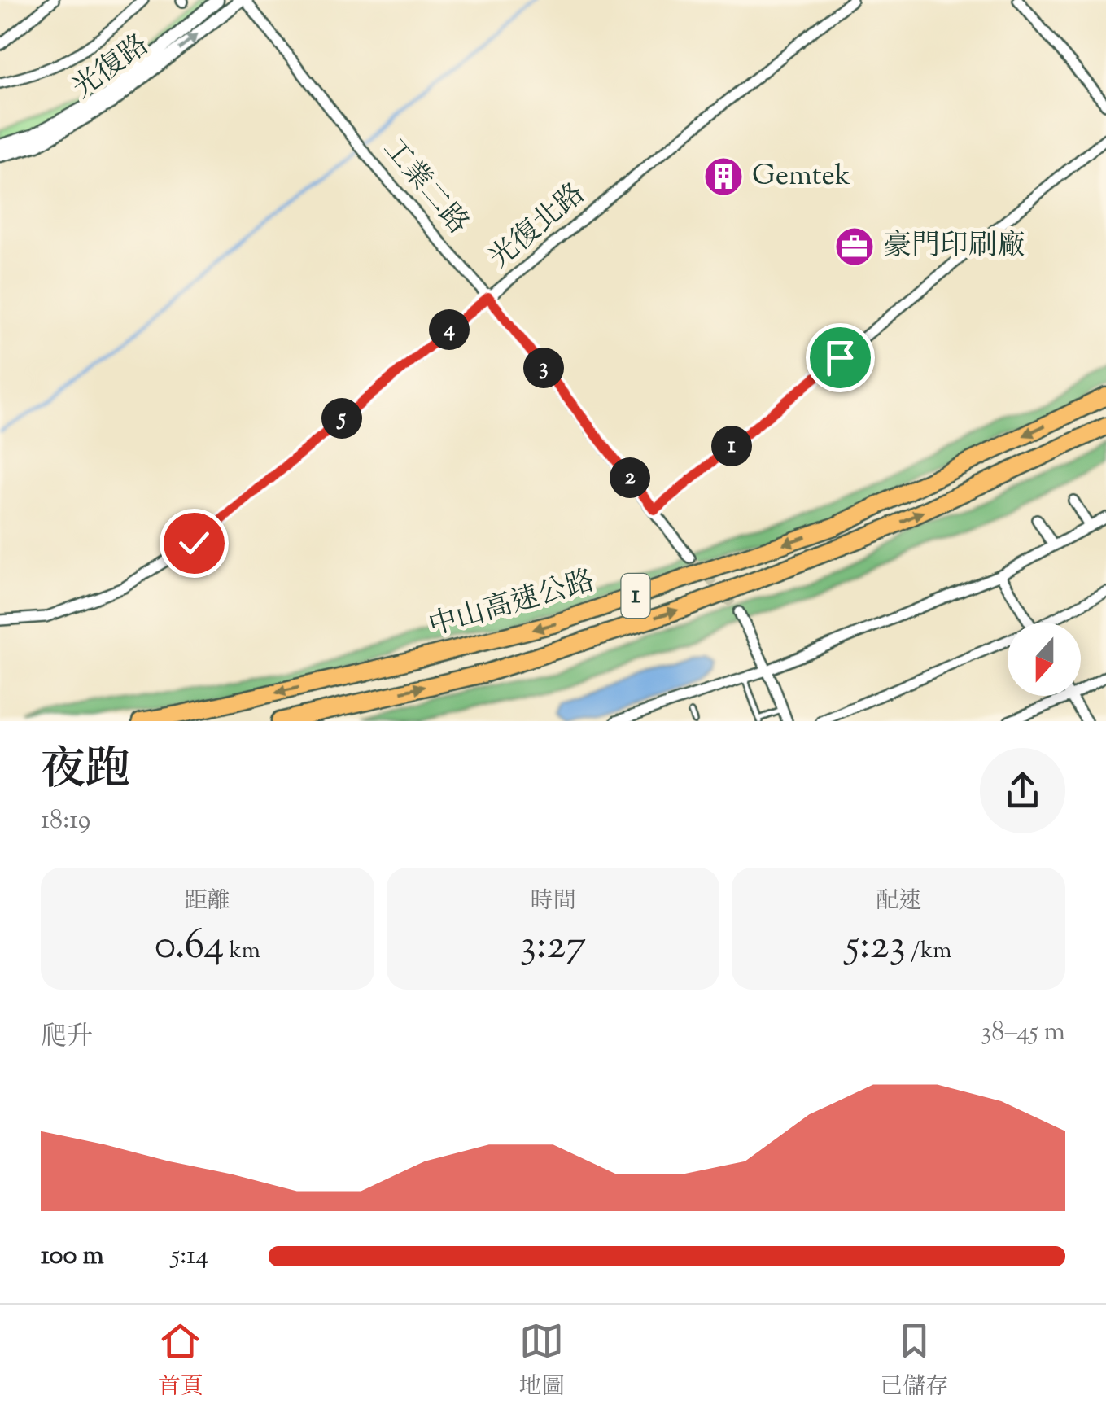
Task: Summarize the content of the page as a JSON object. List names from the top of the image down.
{
  "streets": {
    "highway": ["1", "中山高速公路"],
    "street": ["光復路", "工業二路", "光復北路"]
  },
  "crossings": [
    ["光復路", "工業二路"],
    ["工業二路", "光復北路"]
  ],
  "places": {
    "building": ["Gemtek"],
    "office": ["豪門印刷廠"]
  },
  "north": "bottom",
  "page": {
    "pins": [
      "4",
      "3",
      "5",
      "1",
      "2"
    ],
    "heading": ["夜跑", "18:19"],
    "stats": [
      ["距離", "0.64 km"],
      ["時間", "3:27"],
      ["配速", "5:23 /km"]
    ],
    "chart": ["爬升", "38–45 m"],
    "list": [
      {
        "name": "100 m",
        "note": "5:14"
      }
    ],
    "tabs": ["首頁", "地圖", "已儲存"]
  }
}
